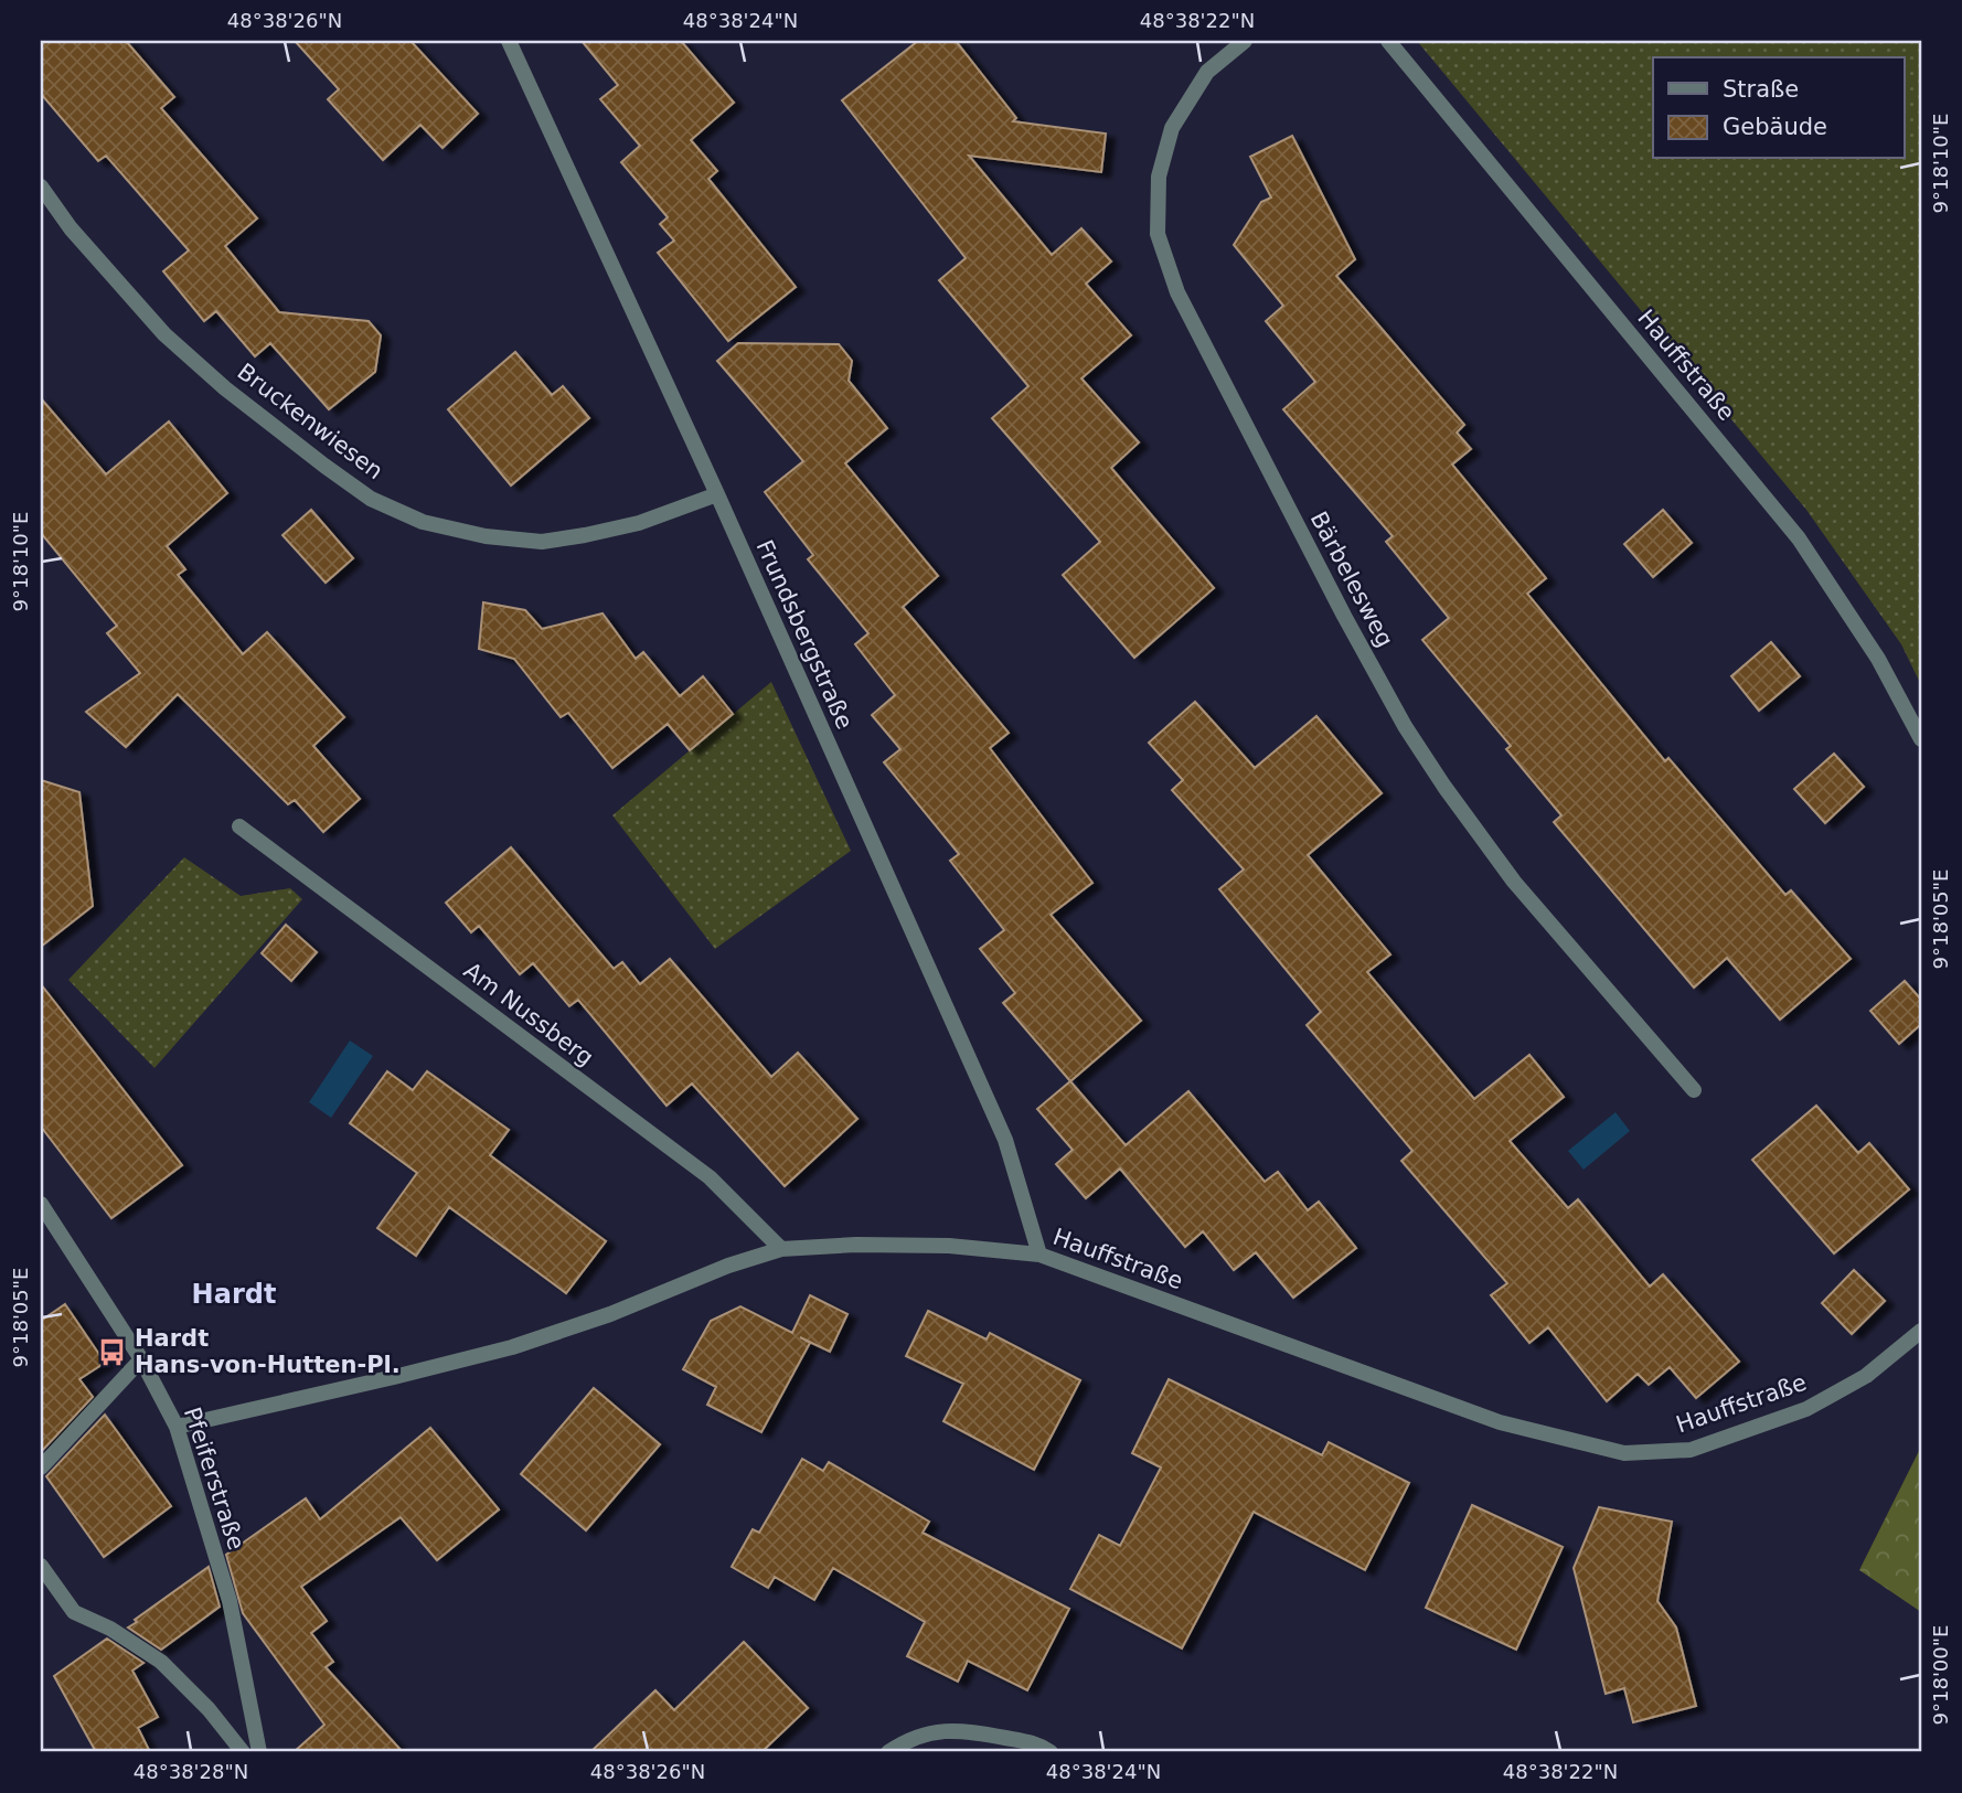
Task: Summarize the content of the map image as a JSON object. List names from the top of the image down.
{
  "streets": {
    "street": [
      "Hauffstraße",
      "Bruckenwiesen",
      "Bärbelesweg",
      "Frundsbergstraße",
      "Am Nussberg",
      "Pfeiferstraße"
    ]
  },
  "crossings": [
    ["Hauffstraße", "Frundsbergstraße"],
    ["Hauffstraße", "Am Nussberg"],
    ["Hauffstraße", "Pfeiferstraße"],
    ["Bruckenwiesen", "Frundsbergstraße"]
  ],
  "districts": ["Hardt"],
  "places": {
    "bus stop": ["Hardt Hans-von-Hutten-Pl."]
  },
  "legend": ["Straße", "Gebäude"],
  "coordinates": [
    "48°38'26\"N",
    "48°38'24\"N",
    "48°38'22\"N",
    "9°18'10\"E",
    "9°18'05\"E",
    "9°18'00\"E",
    "48°38'28\"N"
  ]
}
